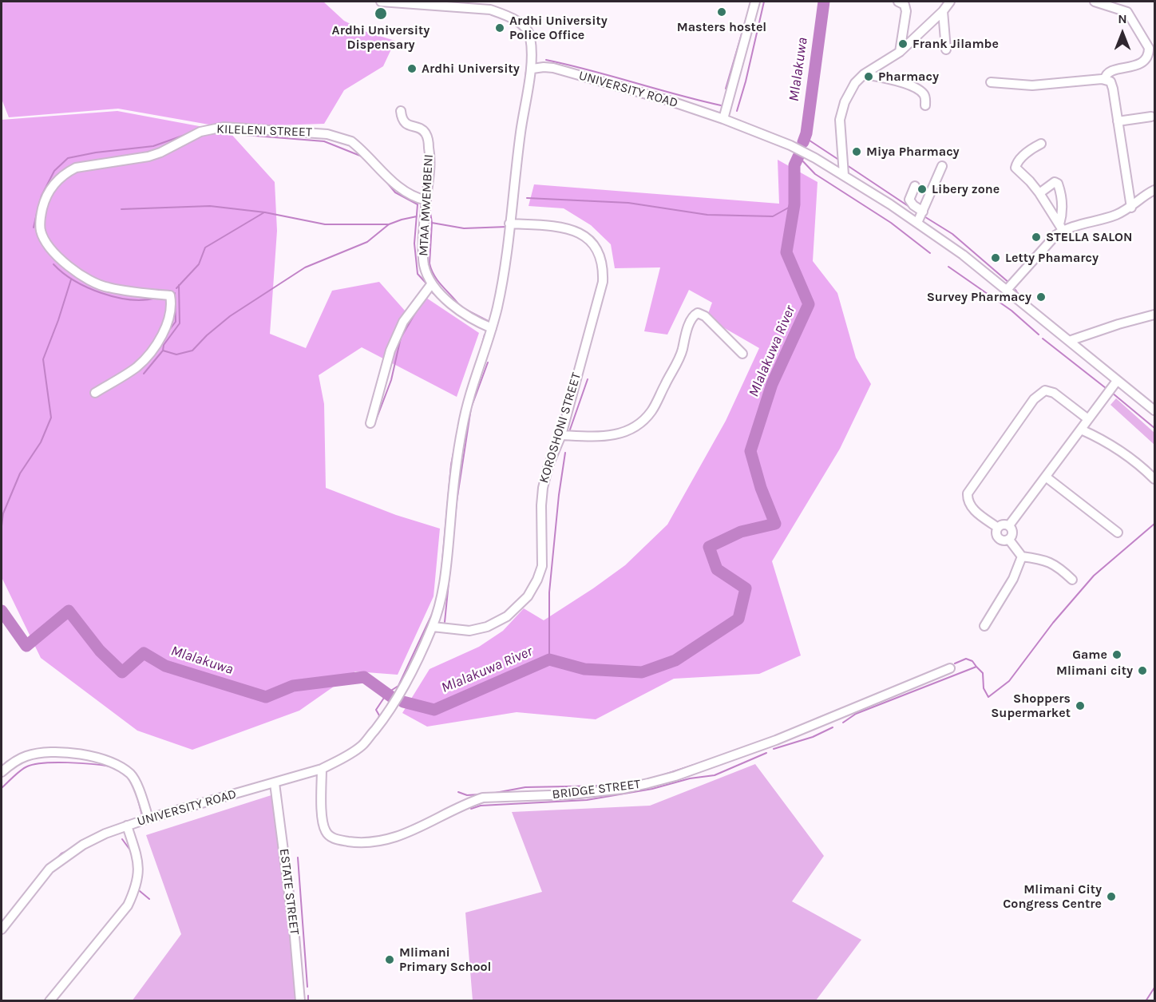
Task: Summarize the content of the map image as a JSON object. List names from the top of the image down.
{
  "streets": {
    "street": [
      "UNIVERSITY ROAD",
      "KILELENI STREET",
      "MTAA MWEMBENI",
      "KOROSHONI STREET",
      "BRIDGE STREET",
      "ESTATE STREET"
    ]
  },
  "crossings": [
    ["UNIVERSITY ROAD", "KOROSHONI STREET"],
    ["UNIVERSITY ROAD", "BRIDGE STREET"],
    ["UNIVERSITY ROAD", "ESTATE STREET"],
    ["KILELENI STREET", "MTAA MWEMBENI"]
  ],
  "water": ["Mlalakuwa", "Mlalakuwa River"],
  "places": [
    "Masters hostel",
    "Ardhi University Dispensary",
    "Ardhi University Police Office",
    "Frank Jilambe",
    "Ardhi University",
    "Pharmacy",
    "Miya Pharmacy",
    "Libery zone",
    "STELLA SALON",
    "Letty Phamarcy",
    "Survey Pharmacy",
    "Game",
    "Mlimani city",
    "Shoppers Supermarket",
    "Mlimani City Congress Centre",
    "Mlimani Primary School"
  ],
  "north": "top"
}
